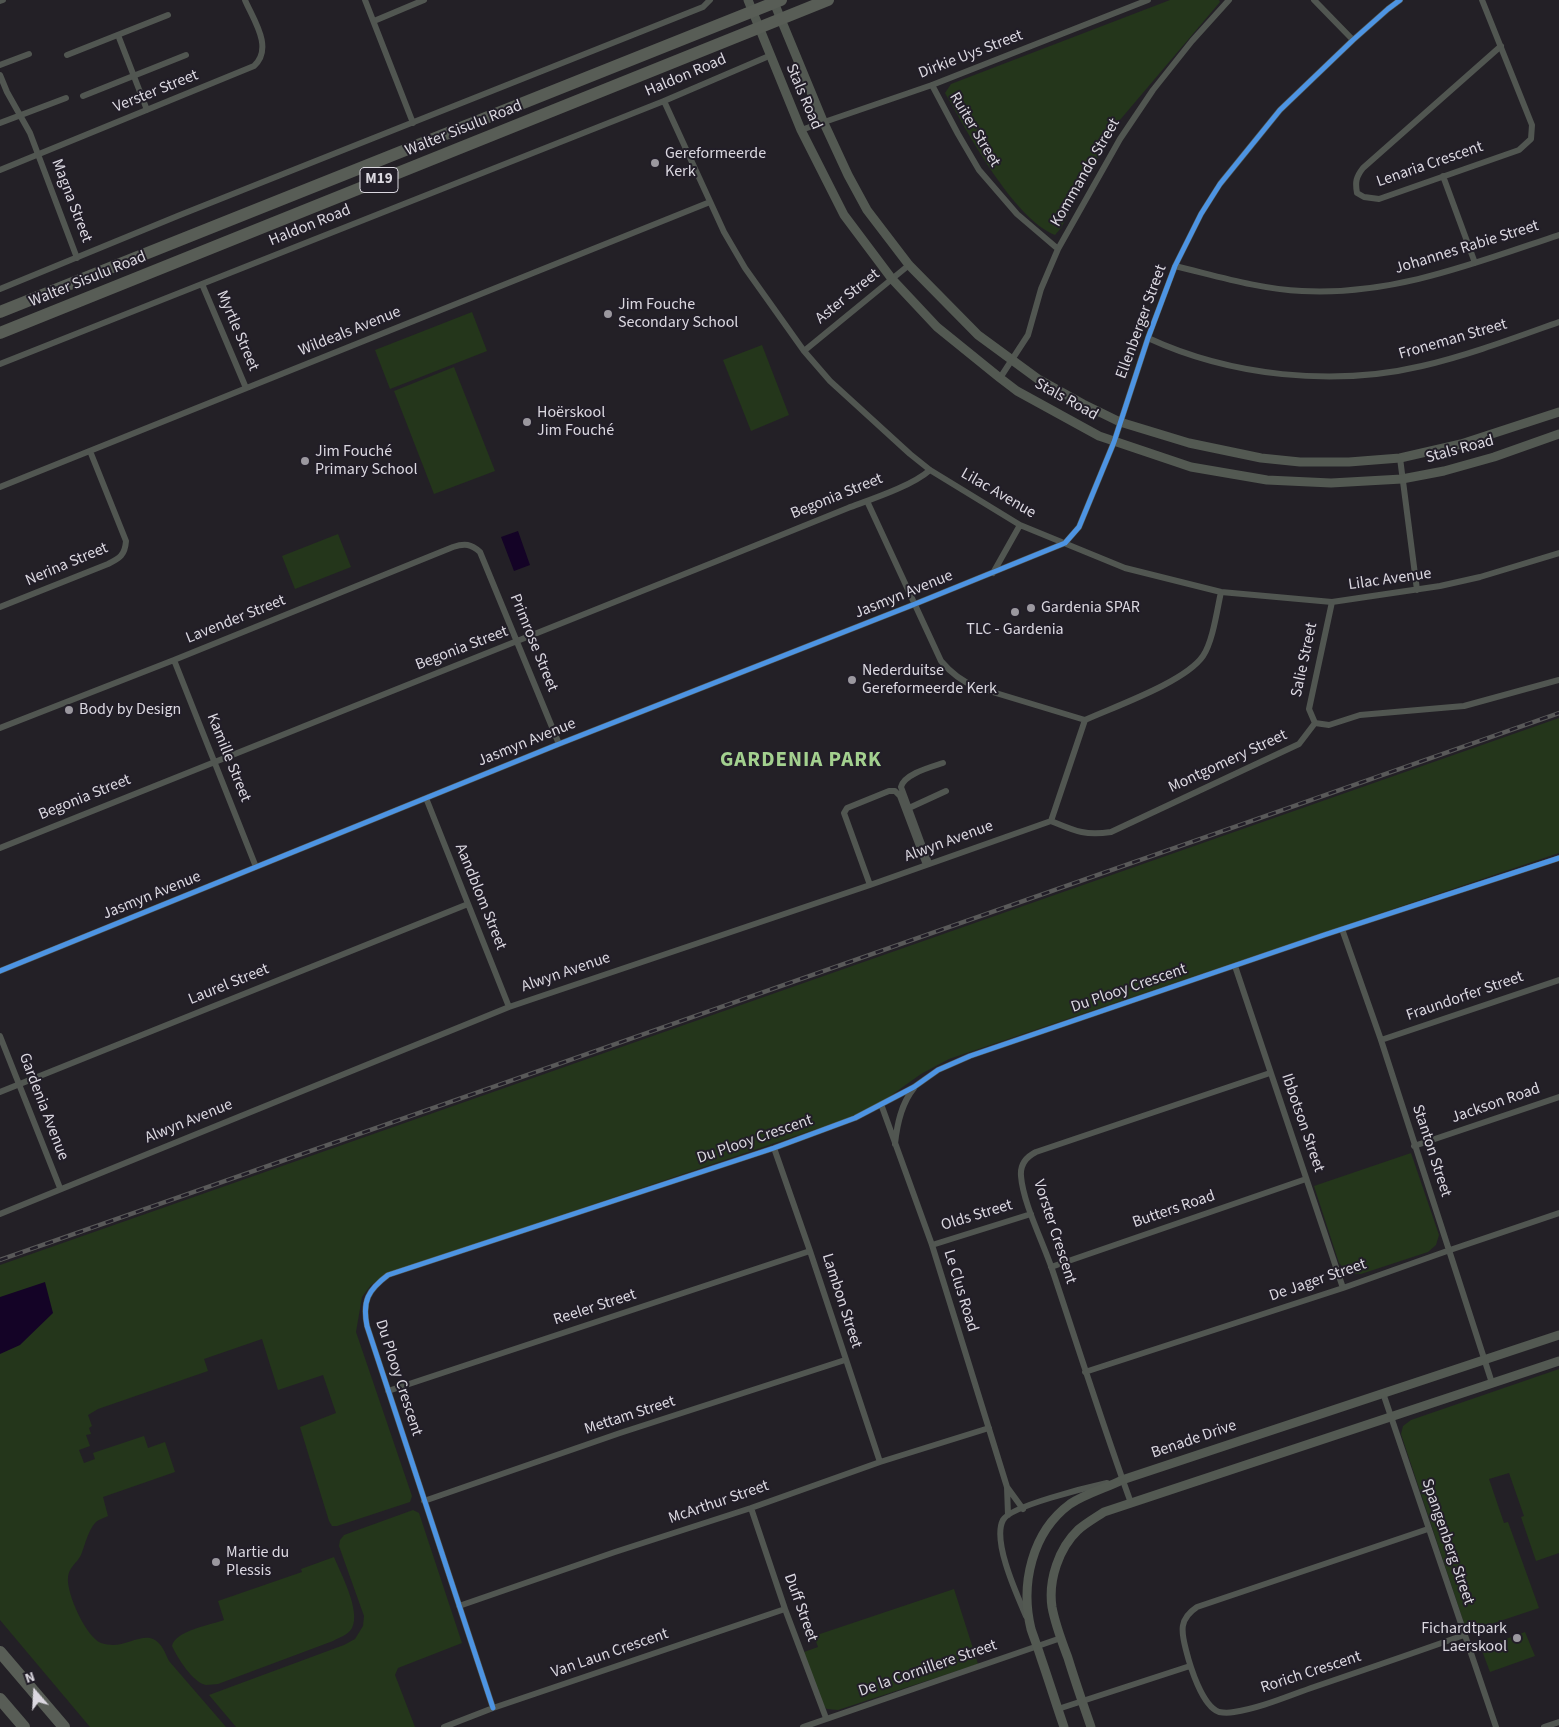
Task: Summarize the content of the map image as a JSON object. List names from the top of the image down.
{
  "streets": {
    "highway": ["Walter Sisulu Road", "M19"],
    "street": [
      "Dirkie Uys Street",
      "Haldon Road",
      "Verster Street",
      "Stals Road",
      "Ruiter Street",
      "Lenaria Crescent",
      "Kommando Street",
      "Magna Street",
      "Johannes Rabie Street",
      "Aster Street",
      "Ellenberger Street",
      "Myrtle Street",
      "Wildeals Avenue",
      "Froneman Street",
      "Lilac Avenue",
      "Begonia Street",
      "Nerina Street",
      "Jasmyn Avenue",
      "Lavender Street",
      "Primrose Street",
      "Salie Street",
      "Kamille Street",
      "Montgomery Street",
      "Alwyn Avenue",
      "Aandblom Street",
      "Laurel Street",
      "Du Plooy Crescent",
      "Fraundorfer Street",
      "Jackson Road",
      "Gardenia Avenue",
      "Ibbotson Street",
      "Stanton Street",
      "Butters Road",
      "Olds Street",
      "Vorster Crescent",
      "De Jager Street",
      "Le Clus Road",
      "Lambon Street",
      "Reeler Street",
      "Mettam Street",
      "Benade Drive",
      "McArthur Street",
      "Spangenberg Street",
      "Duff Street",
      "Van Laun Crescent",
      "De la Cornillere Street",
      "Rorich Crescent"
    ]
  },
  "crossings": [
    ["Dirkie Uys Street", "Stals Road"],
    ["Dirkie Uys Street", "Ruiter Street"],
    ["Haldon Road", "Stals Road"],
    ["Haldon Road", "Myrtle Street"],
    ["Haldon Road", "Lilac Avenue"],
    ["Verster Street", "Magna Street"],
    ["Stals Road", "Walter Sisulu Road"],
    ["Stals Road", "Kommando Street"],
    ["Stals Road", "Aster Street"],
    ["Stals Road", "Ellenberger Street"],
    ["Ruiter Street", "Kommando Street"],
    ["Johannes Rabie Street", "Ellenberger Street"],
    ["Aster Street", "Lilac Avenue"],
    ["Ellenberger Street", "Froneman Street"],
    ["Ellenberger Street", "Lilac Avenue"],
    ["Ellenberger Street", "Jasmyn Avenue"],
    ["Myrtle Street", "Wildeals Avenue"],
    ["Wildeals Avenue", "Lilac Avenue"],
    ["Wildeals Avenue", "Nerina Street"],
    ["Lilac Avenue", "Begonia Street"],
    ["Lilac Avenue", "Jasmyn Avenue"],
    ["Lilac Avenue", "Salie Street"],
    ["Begonia Street", "Primrose Street"],
    ["Begonia Street", "Kamille Street"],
    ["Jasmyn Avenue", "Primrose Street"],
    ["Jasmyn Avenue", "Kamille Street"],
    ["Jasmyn Avenue", "Aandblom Street"],
    ["Lavender Street", "Primrose Street"],
    ["Lavender Street", "Kamille Street"],
    ["Salie Street", "Montgomery Street"],
    ["Montgomery Street", "Alwyn Avenue"],
    ["Alwyn Avenue", "Aandblom Street"],
    ["Alwyn Avenue", "Gardenia Avenue"],
    ["Aandblom Street", "Laurel Street"],
    ["Laurel Street", "Gardenia Avenue"],
    ["Du Plooy Crescent", "Ibbotson Street"],
    ["Du Plooy Crescent", "Stanton Street"],
    ["Du Plooy Crescent", "Le Clus Road"],
    ["Du Plooy Crescent", "Lambon Street"],
    ["Du Plooy Crescent", "Reeler Street"],
    ["Du Plooy Crescent", "Mettam Street"],
    ["Du Plooy Crescent", "McArthur Street"],
    ["Du Plooy Crescent", "Van Laun Crescent"],
    ["Fraundorfer Street", "Stanton Street"],
    ["Jackson Road", "Stanton Street"],
    ["Ibbotson Street", "Butters Road"],
    ["Ibbotson Street", "Vorster Crescent"],
    ["Ibbotson Street", "De Jager Street"],
    ["Stanton Street", "De Jager Street"],
    ["Stanton Street", "Benade Drive"],
    ["Butters Road", "Vorster Crescent"],
    ["Olds Street", "Vorster Crescent"],
    ["Olds Street", "Le Clus Road"],
    ["Vorster Crescent", "De Jager Street"],
    ["Vorster Crescent", "Benade Drive"],
    ["Le Clus Road", "Benade Drive"],
    ["Le Clus Road", "McArthur Street"],
    ["Lambon Street", "Reeler Street"],
    ["Lambon Street", "Mettam Street"],
    ["Lambon Street", "McArthur Street"],
    ["Benade Drive", "Spangenberg Street"],
    ["Benade Drive", "De la Cornillere Street"],
    ["McArthur Street", "Duff Street"],
    ["Spangenberg Street", "Rorich Crescent"],
    ["Duff Street", "Van Laun Crescent"],
    ["Duff Street", "De la Cornillere Street"]
  ],
  "districts": ["GARDENIA PARK"],
  "places": [
    "Gereformeerde Kerk",
    "Jim Fouche Secondary School",
    "Hoërskool Jim Fouché",
    "Jim Fouché Primary School",
    "Gardenia SPAR",
    "TLC - Gardenia",
    "Nederduitse Gereformeerde Kerk",
    "Body by Design",
    "Martie du Plessis",
    "Fichardtpark Laerskool"
  ],
  "north": "top"
}
